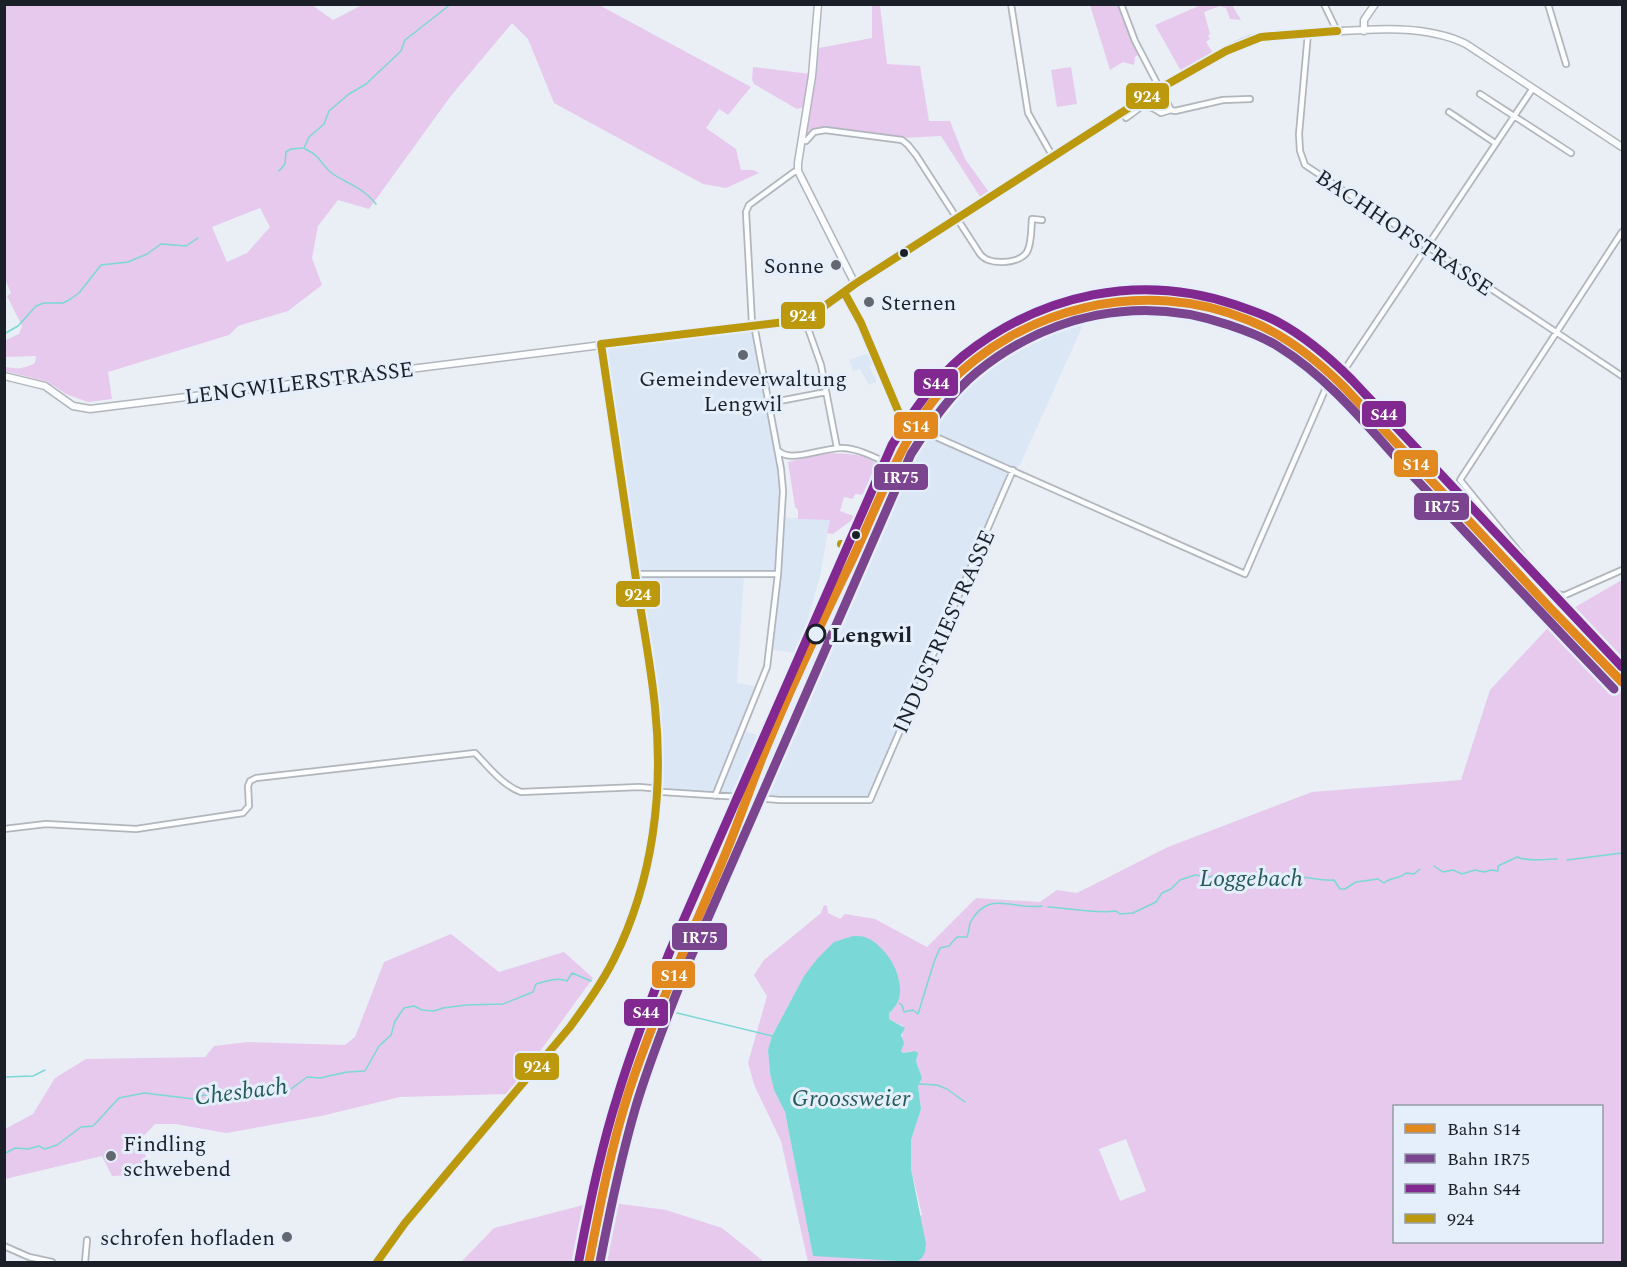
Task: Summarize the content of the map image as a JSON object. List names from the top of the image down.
{
  "streets": {
    "street": ["BACHHOFSTRASSE", "LENGWILERSTRASSE", "INDUSTRIESTRASSE"]
  },
  "crossings": [
    ["BACHHOFSTRASSE", "LENGWILERSTRASSE"]
  ],
  "water": ["Loggebach", "Chesbach", "Groossweier"],
  "places": [
    "Sonne",
    "Sternen",
    "Gemeindeverwaltung Lengwil",
    "Lengwil",
    "Findling schwebend",
    "schrofen hofladen"
  ],
  "lines": [
    "transit line 924",
    "rail line S44",
    "rail line S14",
    "rail line IR75"
  ],
  "legend": [
    "Bahn S14",
    "Bahn IR75",
    "Bahn S44",
    "924"
  ]
}
